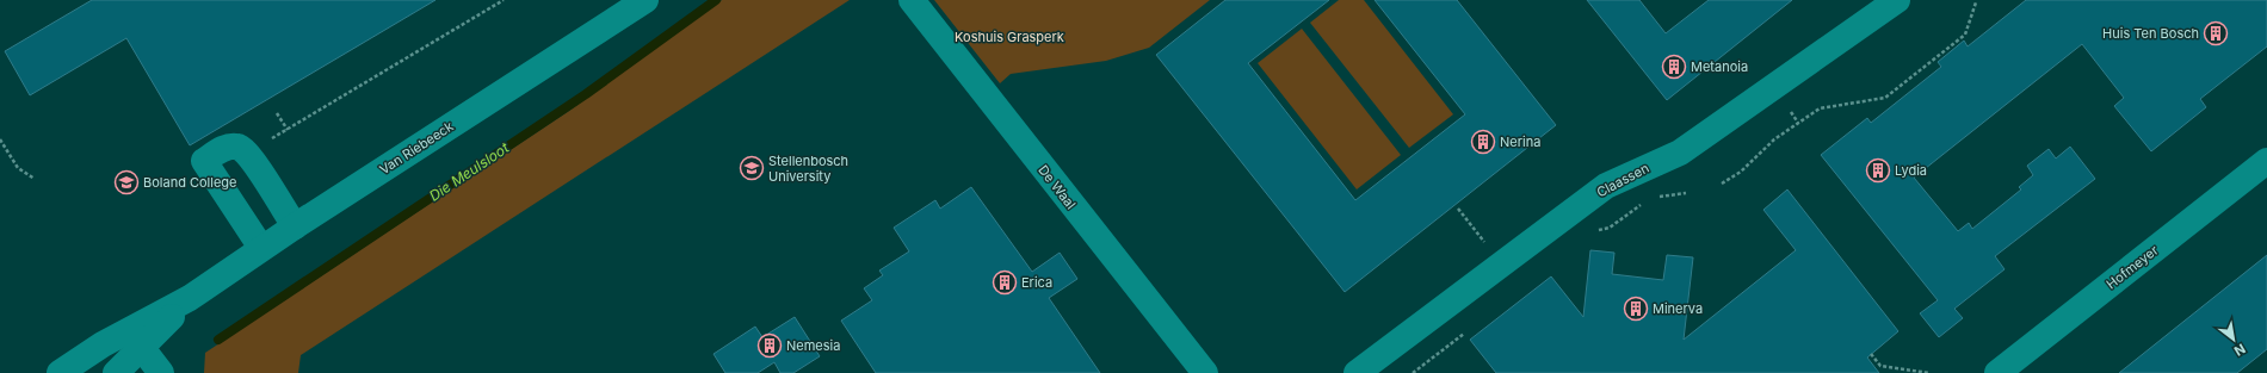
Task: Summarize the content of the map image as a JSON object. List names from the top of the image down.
{
  "streets": {
    "street": [
      "Van Riebeeck",
      "Claassen",
      "De Waal",
      "Hofmeyer"
    ]
  },
  "water": ["Die Meulsloot"],
  "parks": ["Koshuis Grasperk"],
  "places": {
    "building": [
      "Huis Ten Bosch",
      "Metanoia",
      "Nerina",
      "Lydia",
      "Erica",
      "Minerva",
      "Nemesia"
    ],
    "school or university": ["Stellenbosch University", "Boland College"]
  },
  "north": "bottom right"
}
